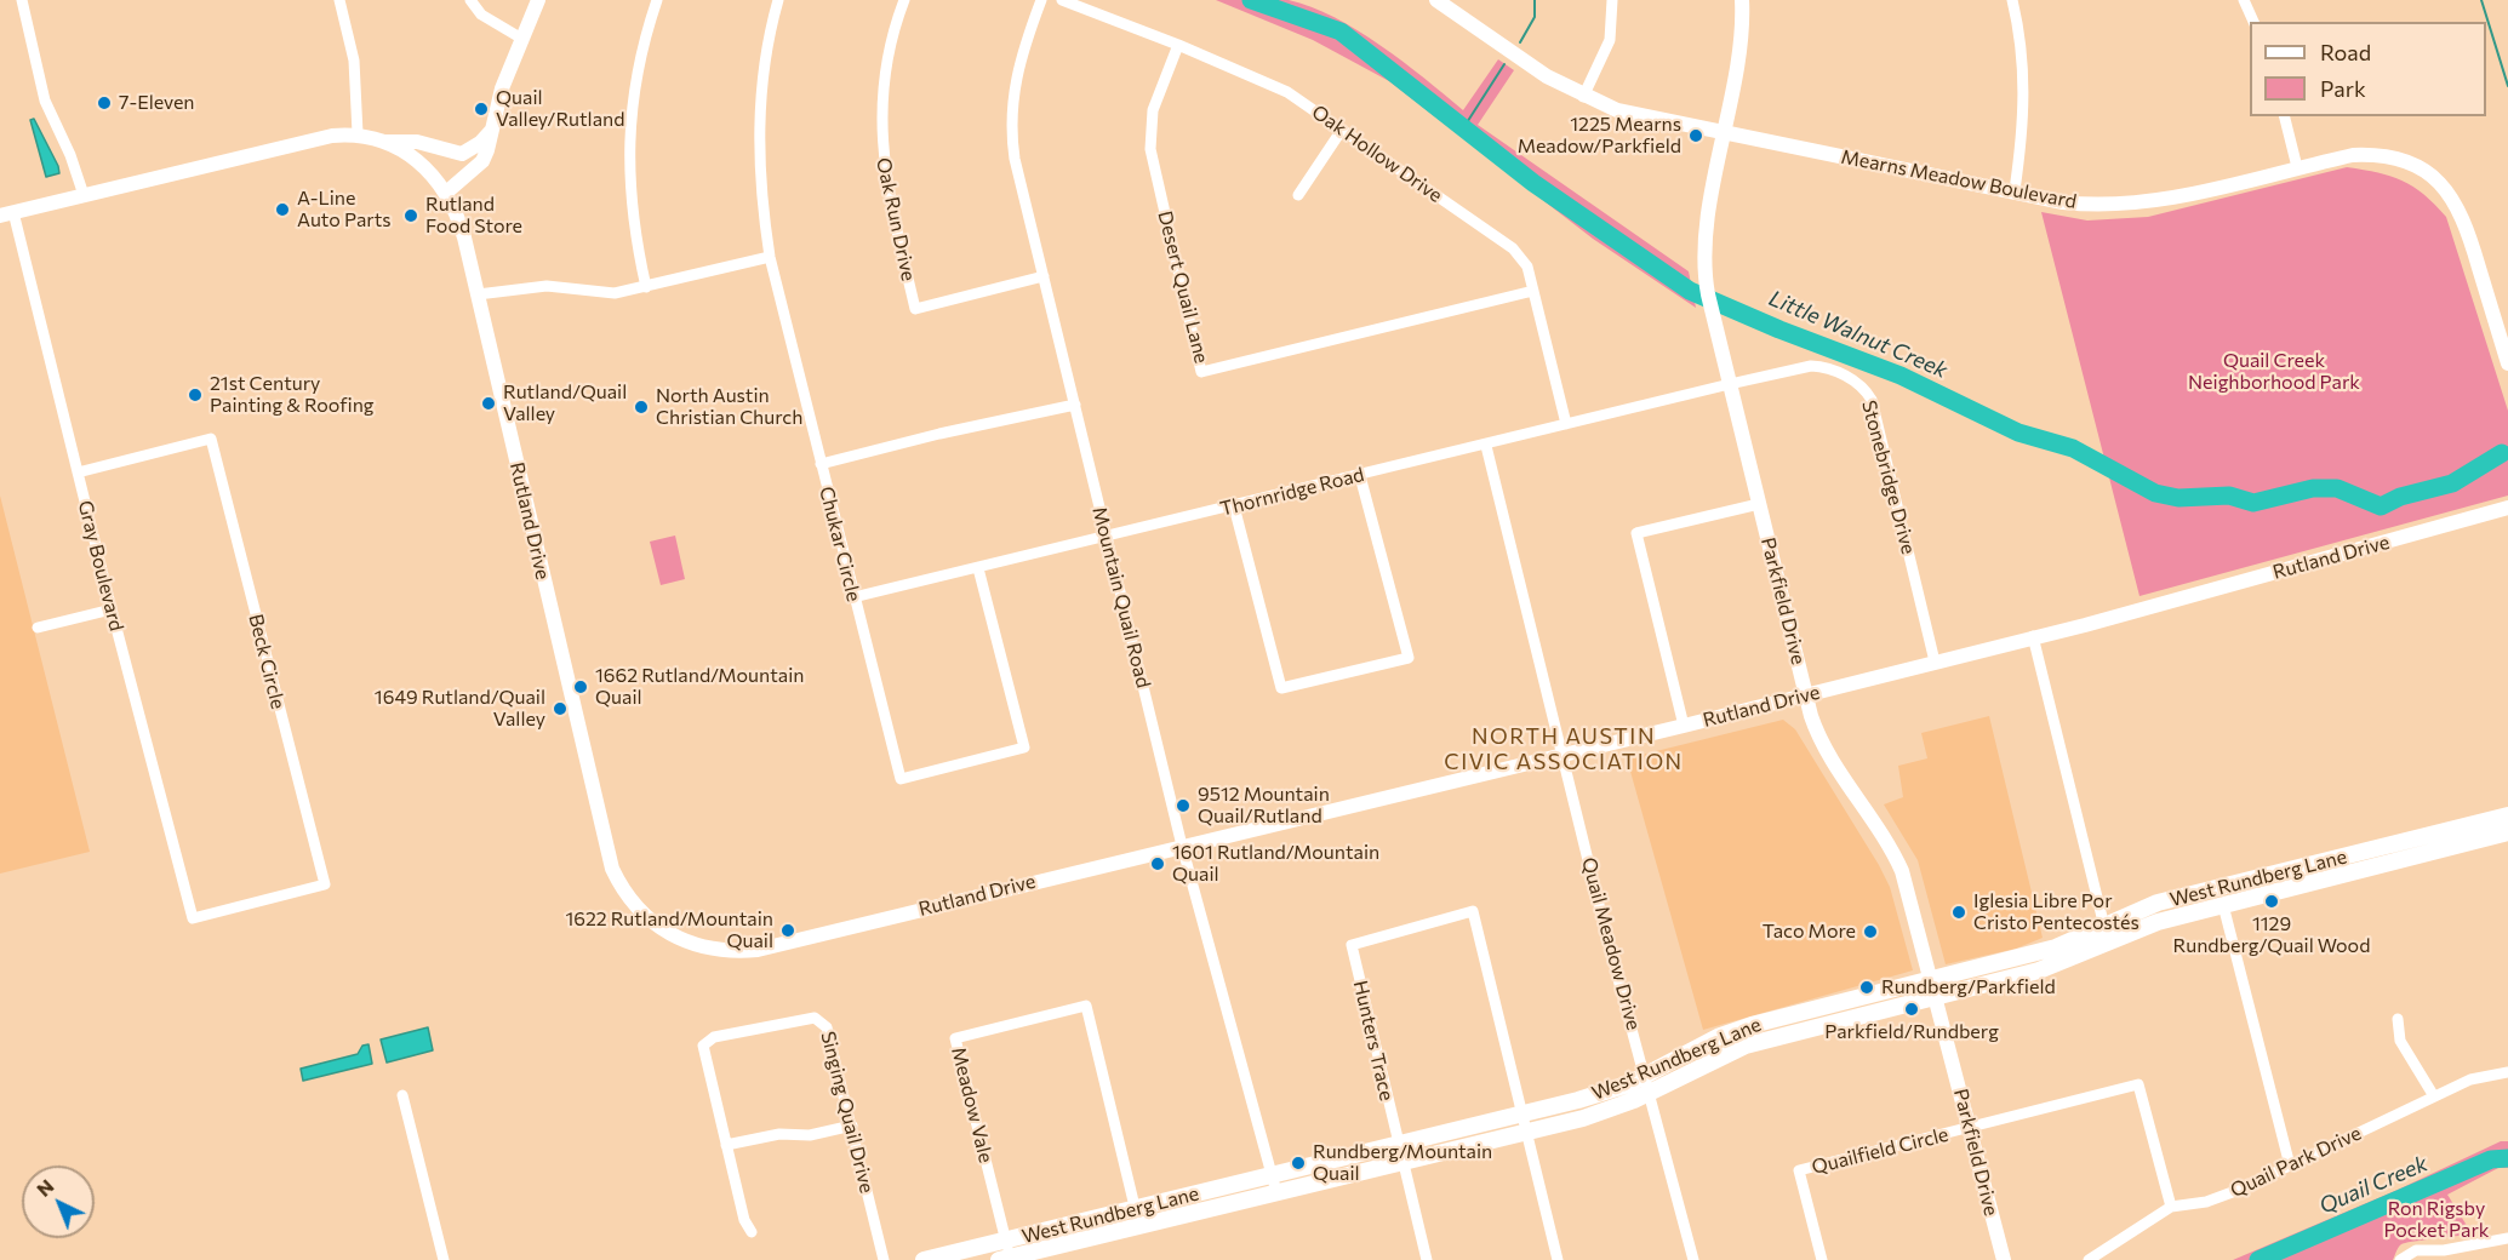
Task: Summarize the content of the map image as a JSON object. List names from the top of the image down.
{
  "streets": {
    "main road": ["West Rundberg Lane"],
    "street": [
      "Oak Hollow Drive",
      "Mearns Meadow Boulevard",
      "Oak Run Drive",
      "Desert Quail Lane",
      "Stonebridge Drive",
      "Thornridge Road",
      "Rutland Drive",
      "Chukar Circle",
      "Gray Boulevard",
      "Mountain Quail Road",
      "Parkfield Drive",
      "Beck Circle",
      "Quail Meadow Drive",
      "Hunters Trace",
      "Meadow Vale",
      "Singing Quail Drive",
      "Quailfield Circle",
      "Quail Park Drive"
    ]
  },
  "crossings": [
    ["Oak Hollow Drive", "Desert Quail Lane"],
    ["Oak Hollow Drive", "Thornridge Road"],
    ["Mearns Meadow Boulevard", "Parkfield Drive"],
    ["Oak Run Drive", "Mountain Quail Road"],
    ["Stonebridge Drive", "Thornridge Road"],
    ["Stonebridge Drive", "Rutland Drive"],
    ["Stonebridge Drive", "Parkfield Drive"],
    ["Thornridge Road", "Chukar Circle"],
    ["Thornridge Road", "Mountain Quail Road"],
    ["Thornridge Road", "Parkfield Drive"],
    ["Thornridge Road", "Quail Meadow Drive"],
    ["Rutland Drive", "Gray Boulevard"],
    ["Rutland Drive", "Mountain Quail Road"],
    ["Rutland Drive", "Parkfield Drive"],
    ["Rutland Drive", "Quail Meadow Drive"],
    ["Gray Boulevard", "Beck Circle"],
    ["Mountain Quail Road", "West Rundberg Lane"],
    ["Parkfield Drive", "West Rundberg Lane"],
    ["Parkfield Drive", "Quailfield Circle"],
    ["West Rundberg Lane", "Quail Meadow Drive"],
    ["West Rundberg Lane", "Hunters Trace"],
    ["West Rundberg Lane", "Meadow Vale"],
    ["Quailfield Circle", "Quail Park Drive"]
  ],
  "districts": ["NORTH AUSTIN CIVIC ASSOCIATION"],
  "water": ["Little Walnut Creek", "Quail Creek"],
  "parks": ["Quail Creek Neighborhood Park", "Ron Rigsby Pocket Park"],
  "places": [
    "7-Eleven",
    "Quail Valley/Rutland",
    "1225 Mearns Meadow/Parkfield",
    "A-Line Auto Parts",
    "Rutland Food Store",
    "21st Century Painting & Roofing",
    "Rutland/Quail Valley",
    "North Austin Christian Church",
    "1662 Rutland/Mountain Quail",
    "1649 Rutland/Quail Valley",
    "9512 Mountain Quail/Rutland",
    "1601 Rutland/Mountain Quail",
    "1129 Rundberg/Quail Wood",
    "Iglesia Libre Por Cristo Pentecostés",
    "1622 Rutland/Mountain Quail",
    "Taco More",
    "Rundberg/Parkfield",
    "Parkfield/Rundberg",
    "Rundberg/Mountain Quail"
  ],
  "legend": ["Road", "Park"],
  "north": "top left"
}
